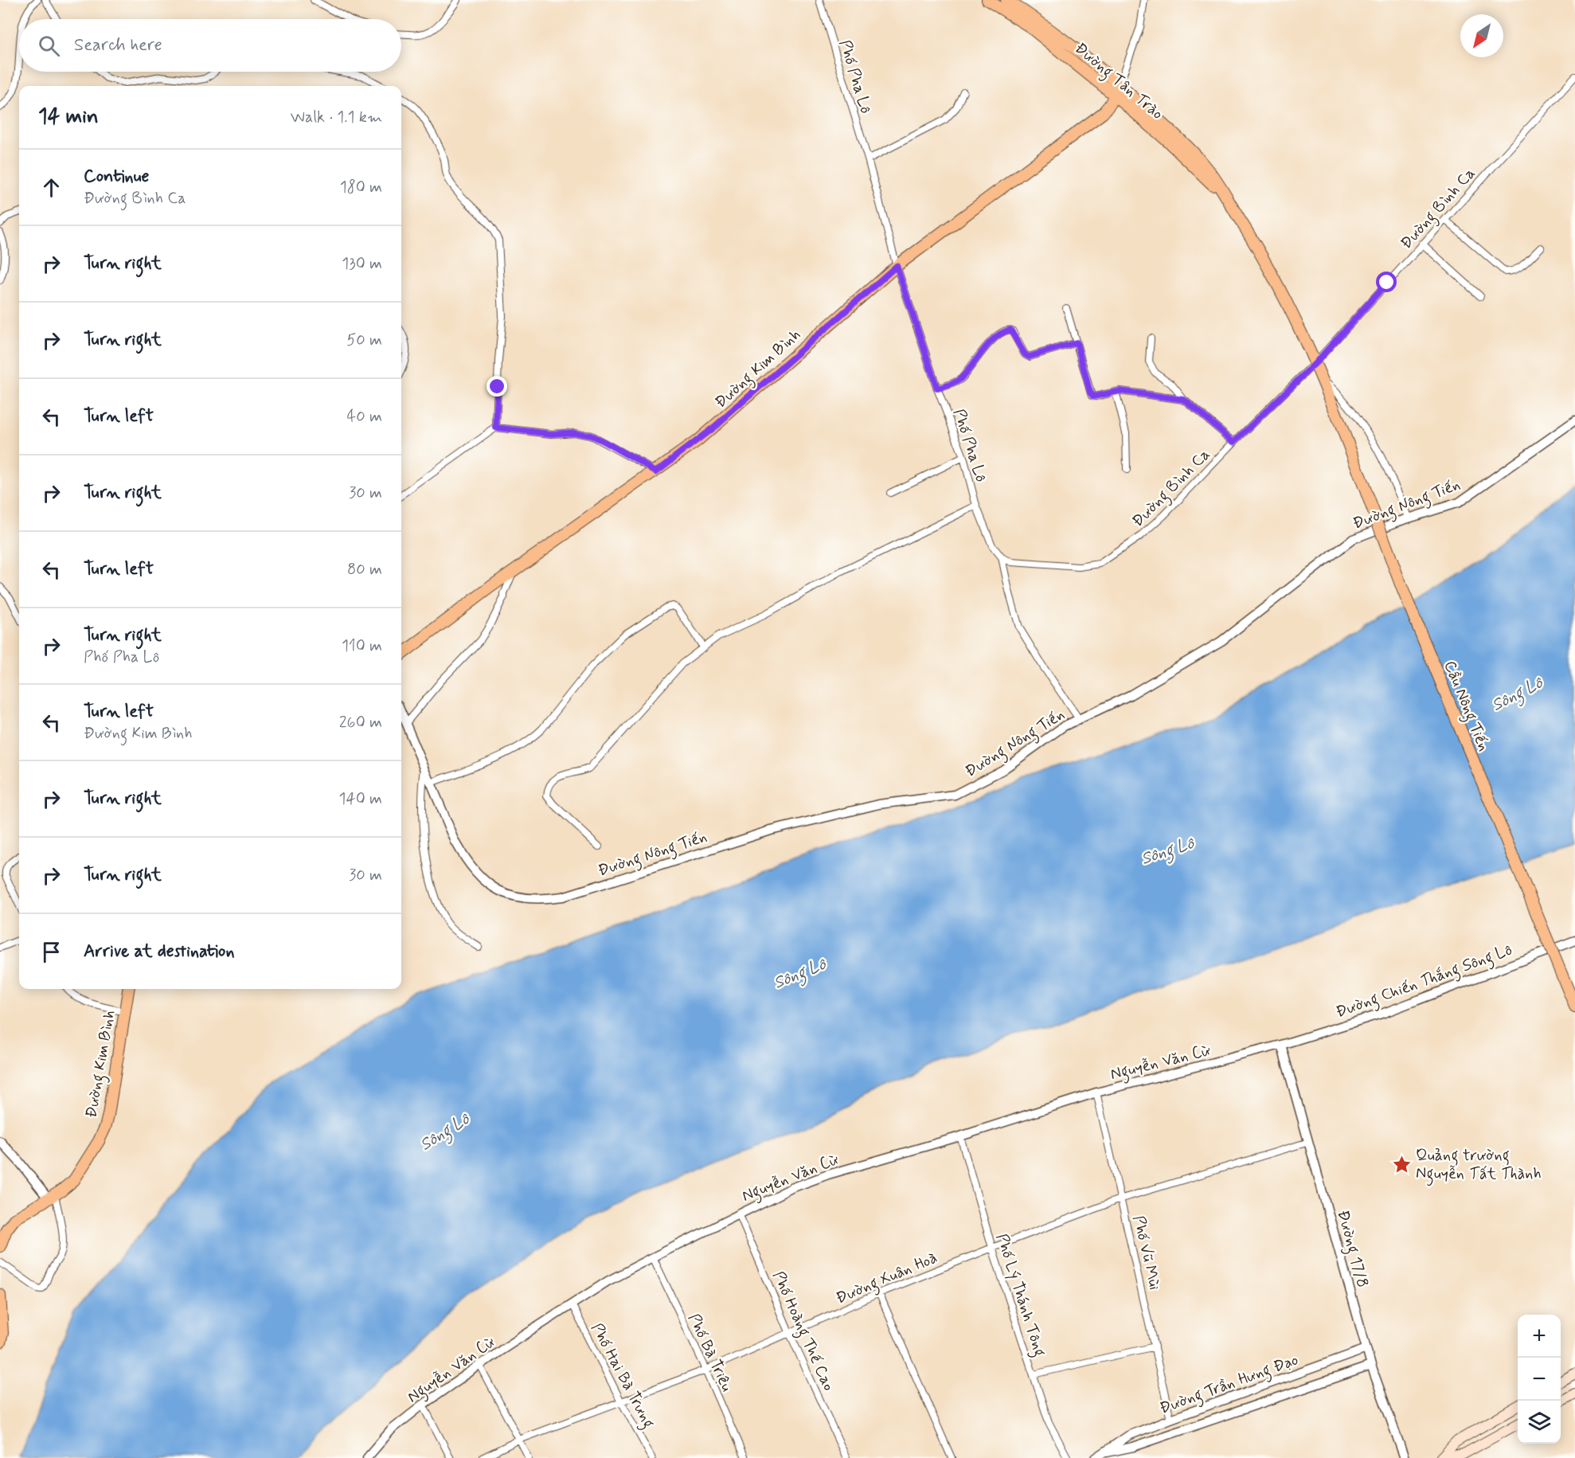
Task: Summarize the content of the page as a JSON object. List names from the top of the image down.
{
  "streets": {
    "main road": ["Đường Tân Trào", "Đường Kim Bình", "Cầu Nông Tiến"],
    "street": [
      "Phố Pha Lô",
      "Đường Bình Ca",
      "Đường Nông Tiến",
      "Đường Chiến Thắng Sông Lô",
      "Nguyễn Văn Cừ",
      "Đường 17/8",
      "Phố Vũ Mùi",
      "Đường Xuân Hoà",
      "Phố Lý Thánh Tông",
      "Phố Hoàng Thế Cao",
      "Phố Bà Triệu",
      "Phố Hai Bà Trưng",
      "Đường Trần Hưng Đạo"
    ]
  },
  "crossings": [
    ["Phố Pha Lô", "Đường Bình Ca"],
    ["Phố Pha Lô", "Đường Kim Bình"],
    ["Phố Pha Lô", "Đường Nông Tiến"],
    ["Đường Tân Trào", "Đường Bình Ca"],
    ["Đường Tân Trào", "Đường Kim Bình"],
    ["Đường Tân Trào", "Cầu Nông Tiến"],
    ["Đường Chiến Thắng Sông Lô", "Nguyễn Văn Cừ"],
    ["Đường Chiến Thắng Sông Lô", "Đường 17/8"],
    ["Nguyễn Văn Cừ", "Đường 17/8"],
    ["Nguyễn Văn Cừ", "Phố Vũ Mùi"],
    ["Nguyễn Văn Cừ", "Phố Lý Thánh Tông"],
    ["Nguyễn Văn Cừ", "Phố Hoàng Thế Cao"],
    ["Nguyễn Văn Cừ", "Phố Bà Triệu"],
    ["Nguyễn Văn Cừ", "Phố Hai Bà Trưng"],
    ["Đường 17/8", "Đường Xuân Hoà"],
    ["Đường 17/8", "Đường Trần Hưng Đạo"],
    ["Phố Vũ Mùi", "Đường Xuân Hoà"],
    ["Phố Vũ Mùi", "Đường Trần Hưng Đạo"],
    ["Đường Xuân Hoà", "Phố Lý Thánh Tông"],
    ["Đường Xuân Hoà", "Phố Hoàng Thế Cao"],
    ["Đường Xuân Hoà", "Phố Bà Triệu"],
    ["Đường Xuân Hoà", "Phố Hai Bà Trưng"]
  ],
  "water": ["Sông Lô"],
  "places": {
    "place": ["Quảng trường Nguyễn Tất Thành"]
  },
  "north": "bottom left",
  "page": {
    "search": "Search here",
    "heading": ["14 min", "Walk · 1.1 km"],
    "list": [
      ["Continue", "Đường Bình Ca", "180 m"],
      ["Turn right", "130 m"],
      ["Turn right", "50 m"],
      ["Turn left", "40 m"],
      ["Turn right", "30 m"],
      ["Turn left", "80 m"],
      ["Turn right", "Phố Pha Lô", "110 m"],
      ["Turn left", "Đường Kim Bình", "260 m"],
      ["Turn right", "140 m"],
      ["Turn right", "30 m"],
      "Arrive at destination"
    ],
    "map_buttons": ["+", "−"]
  }
}
